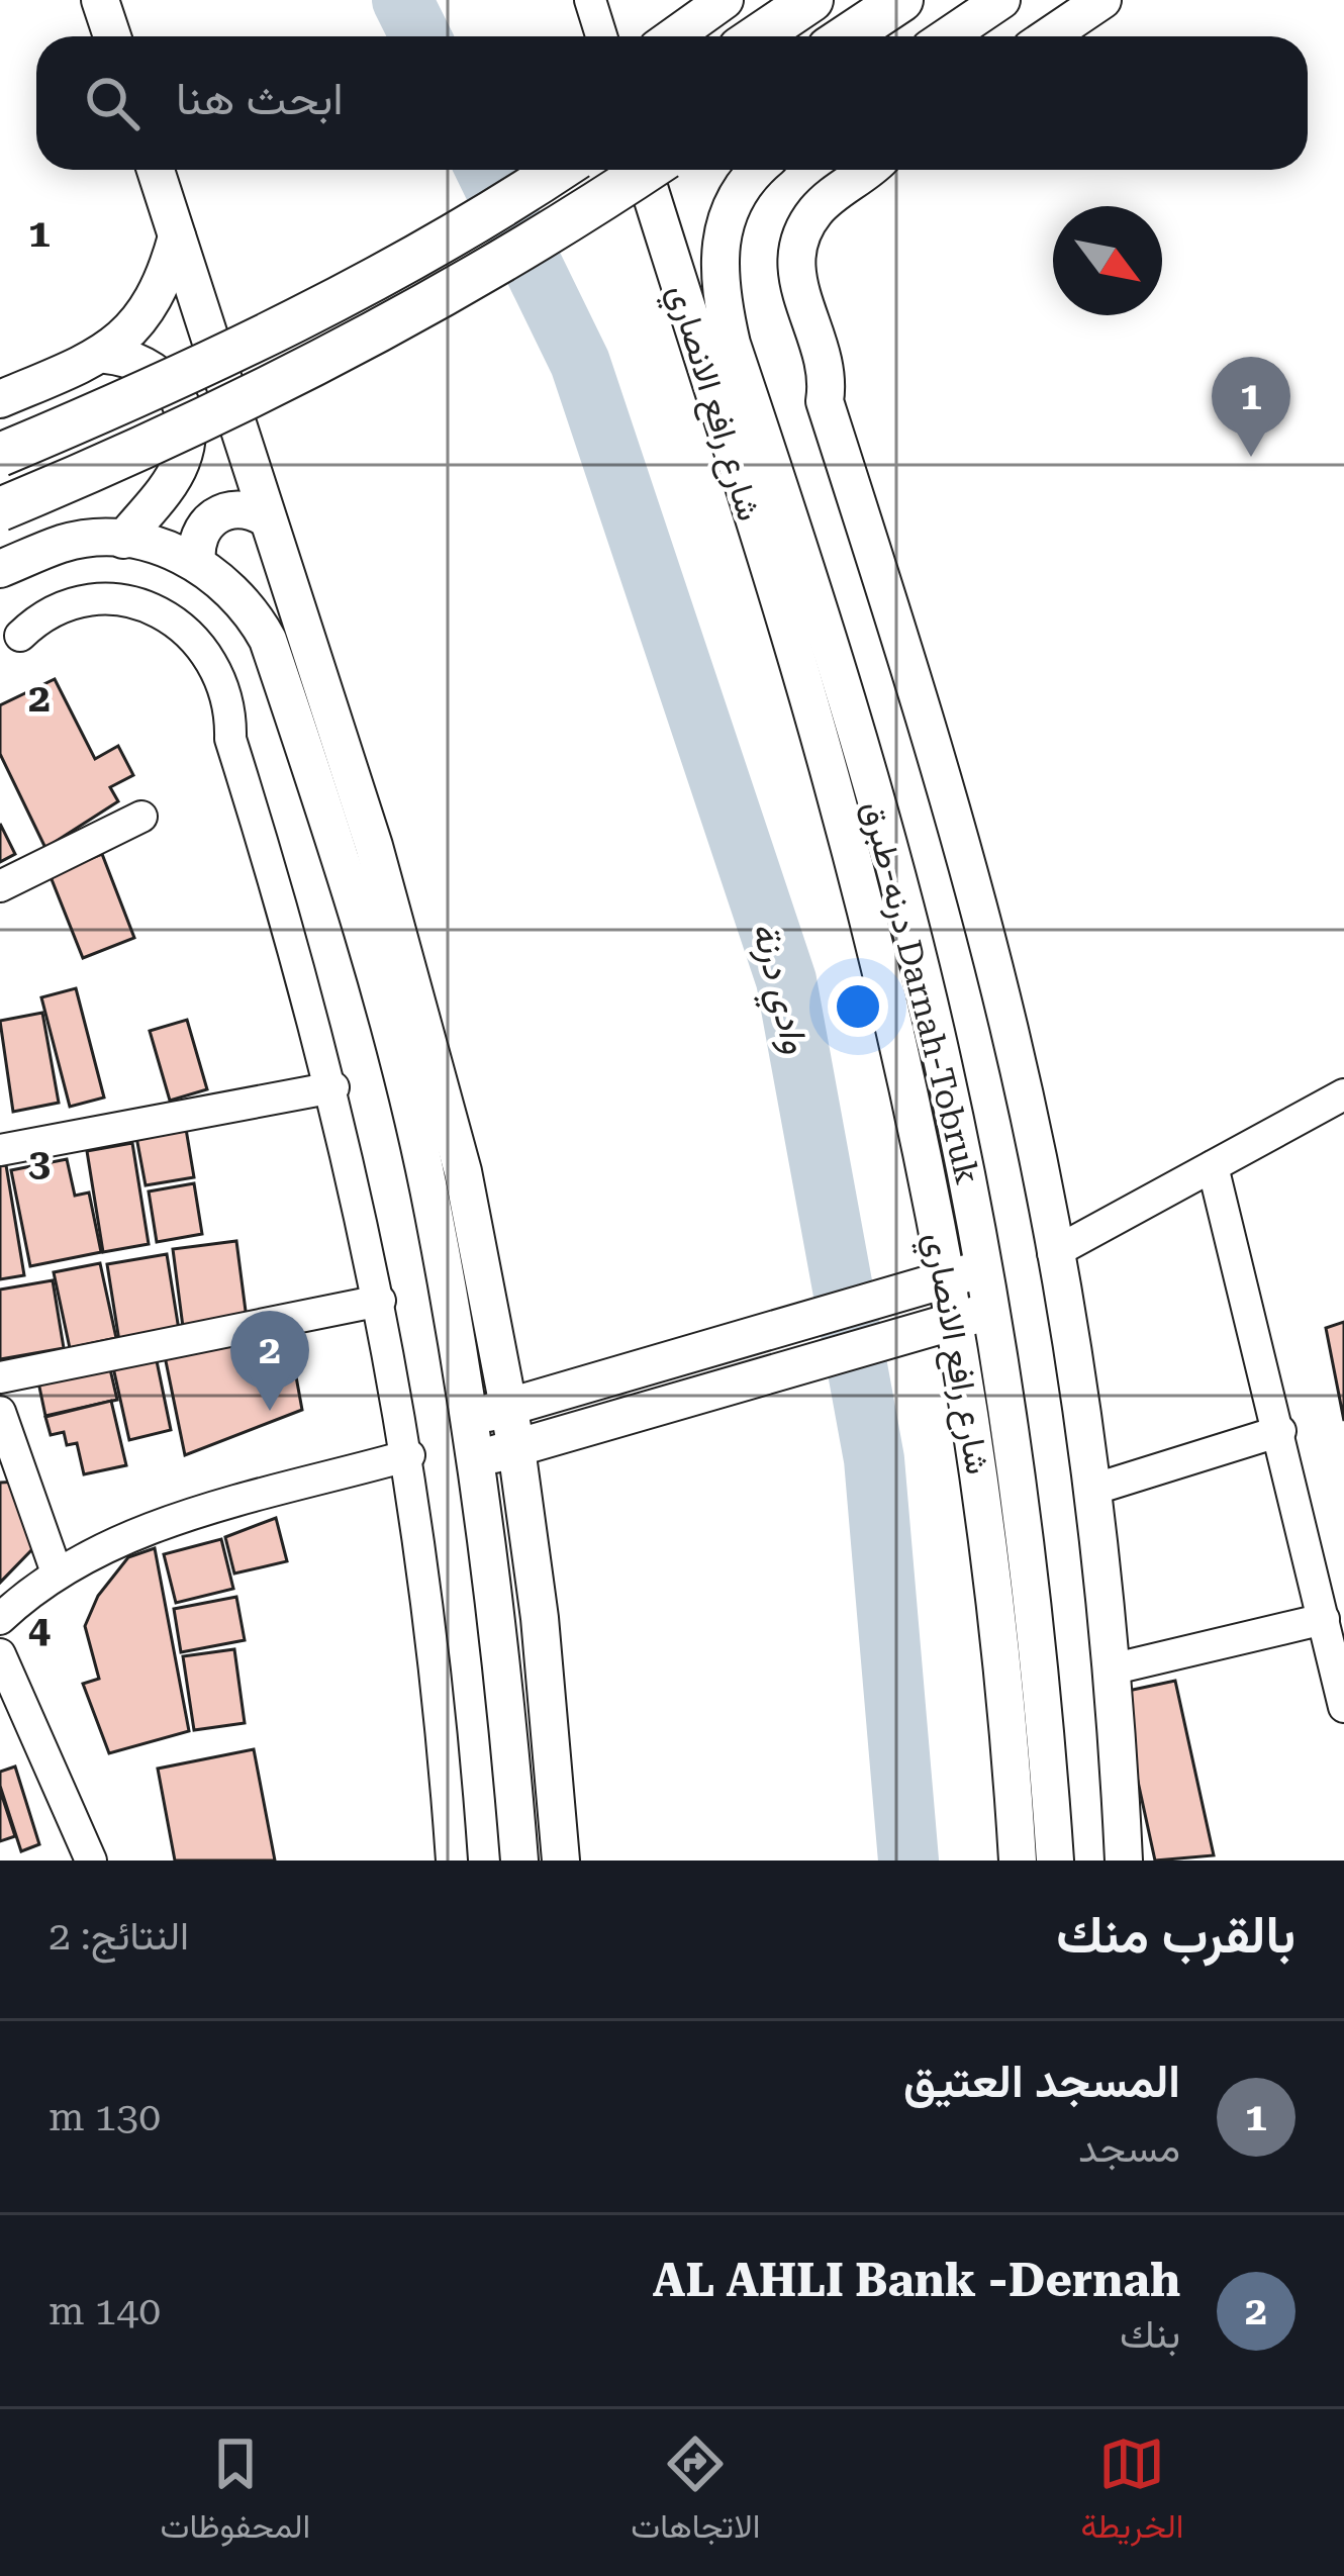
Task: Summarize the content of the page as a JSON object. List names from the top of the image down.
{
  "streets": {
    "street": ["شارع رافع الانصاري", "درنه-طبرق Darnah-Tobruk"]
  },
  "water": ["وادي درنة"],
  "north": "bottom right",
  "page": {
    "search": "ابحث هنا",
    "pins": ["1", "2"],
    "heading": ["بالقرب منك", "النتائج: 2"],
    "list": [
      {
        "mark": "1",
        "name": "المسجد العتيق",
        "note": "مسجد",
        "value": "130 m"
      },
      {
        "mark": "2",
        "name": "AL AHLI Bank -Dernah",
        "note": "بنك",
        "value": "140 m"
      }
    ],
    "nav": ["الخريطة", "الاتجاهات", "المحفوظات"]
  },
  "grid": {
    "rows": [
      "1",
      "2",
      "3",
      "4"
    ]
  }
}
